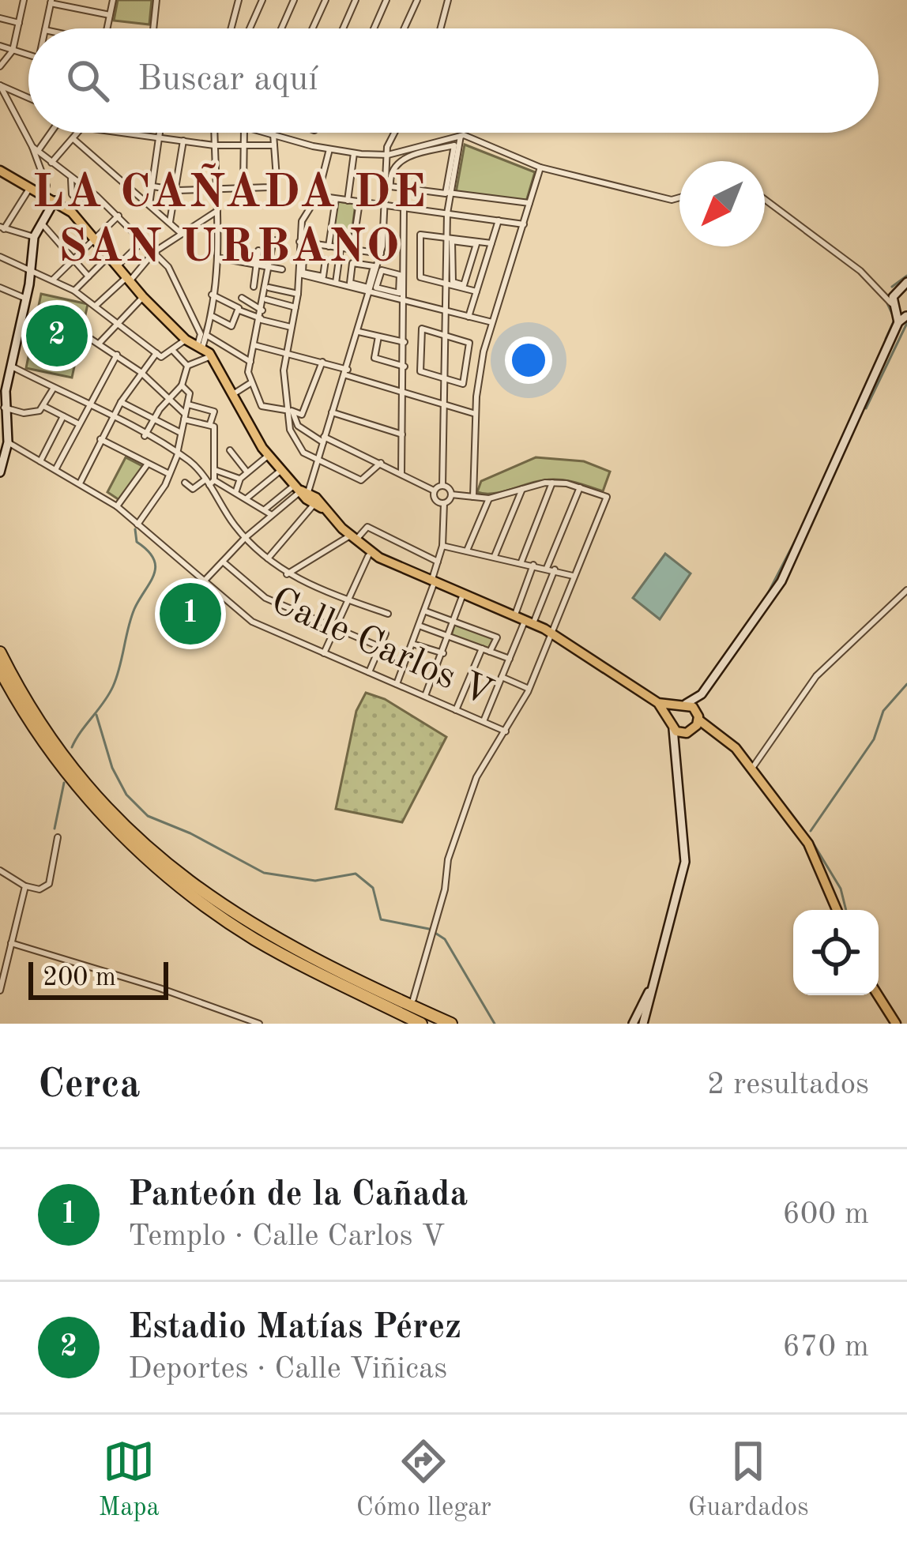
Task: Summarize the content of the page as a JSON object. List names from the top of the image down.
{
  "streets": {
    "street": ["Calle Carlos V"]
  },
  "districts": ["LA CAÑADA DE SAN URBANO"],
  "scale_bar": "200 m",
  "north": "bottom left",
  "page": {
    "search": "Buscar aquí",
    "pins": ["2", "1"],
    "scale": "200 m",
    "heading": ["Cerca", "2 resultados"],
    "list": [
      {
        "mark": "1",
        "name": "Panteón de la Cañada",
        "note": "Templo · Calle Carlos V",
        "value": "600 m"
      },
      {
        "mark": "2",
        "name": "Estadio Matías Pérez",
        "note": "Deportes · Calle Viñicas",
        "value": "670 m"
      }
    ],
    "nav": ["Mapa", "Cómo llegar", "Guardados"]
  }
}
